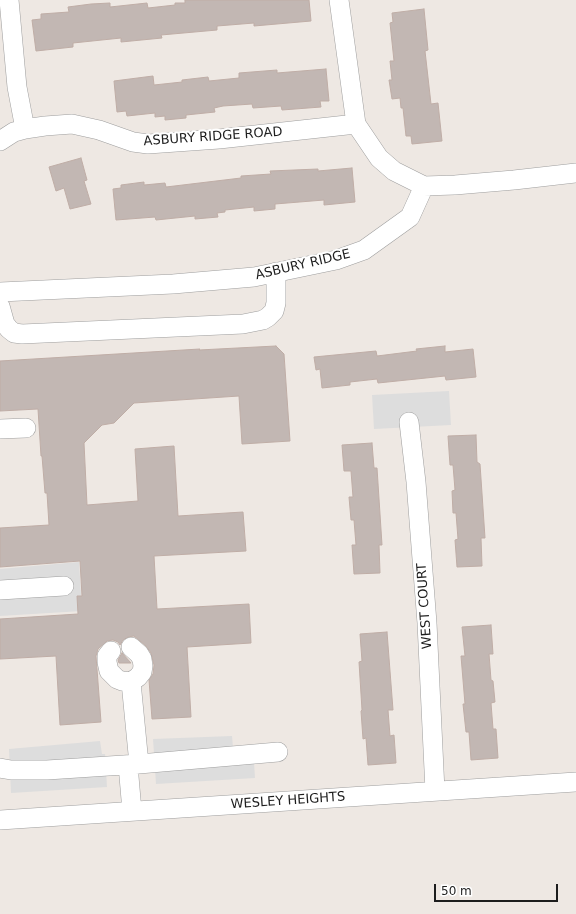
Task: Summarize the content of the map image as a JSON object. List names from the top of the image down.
{
  "streets": {
    "street": [
      "ASBURY RIDGE ROAD",
      "ASBURY RIDGE",
      "WEST COURT",
      "WESLEY HEIGHTS"
    ]
  },
  "crossings": [
    ["WEST COURT", "WESLEY HEIGHTS"]
  ],
  "scale_bar": "50 m"
}
